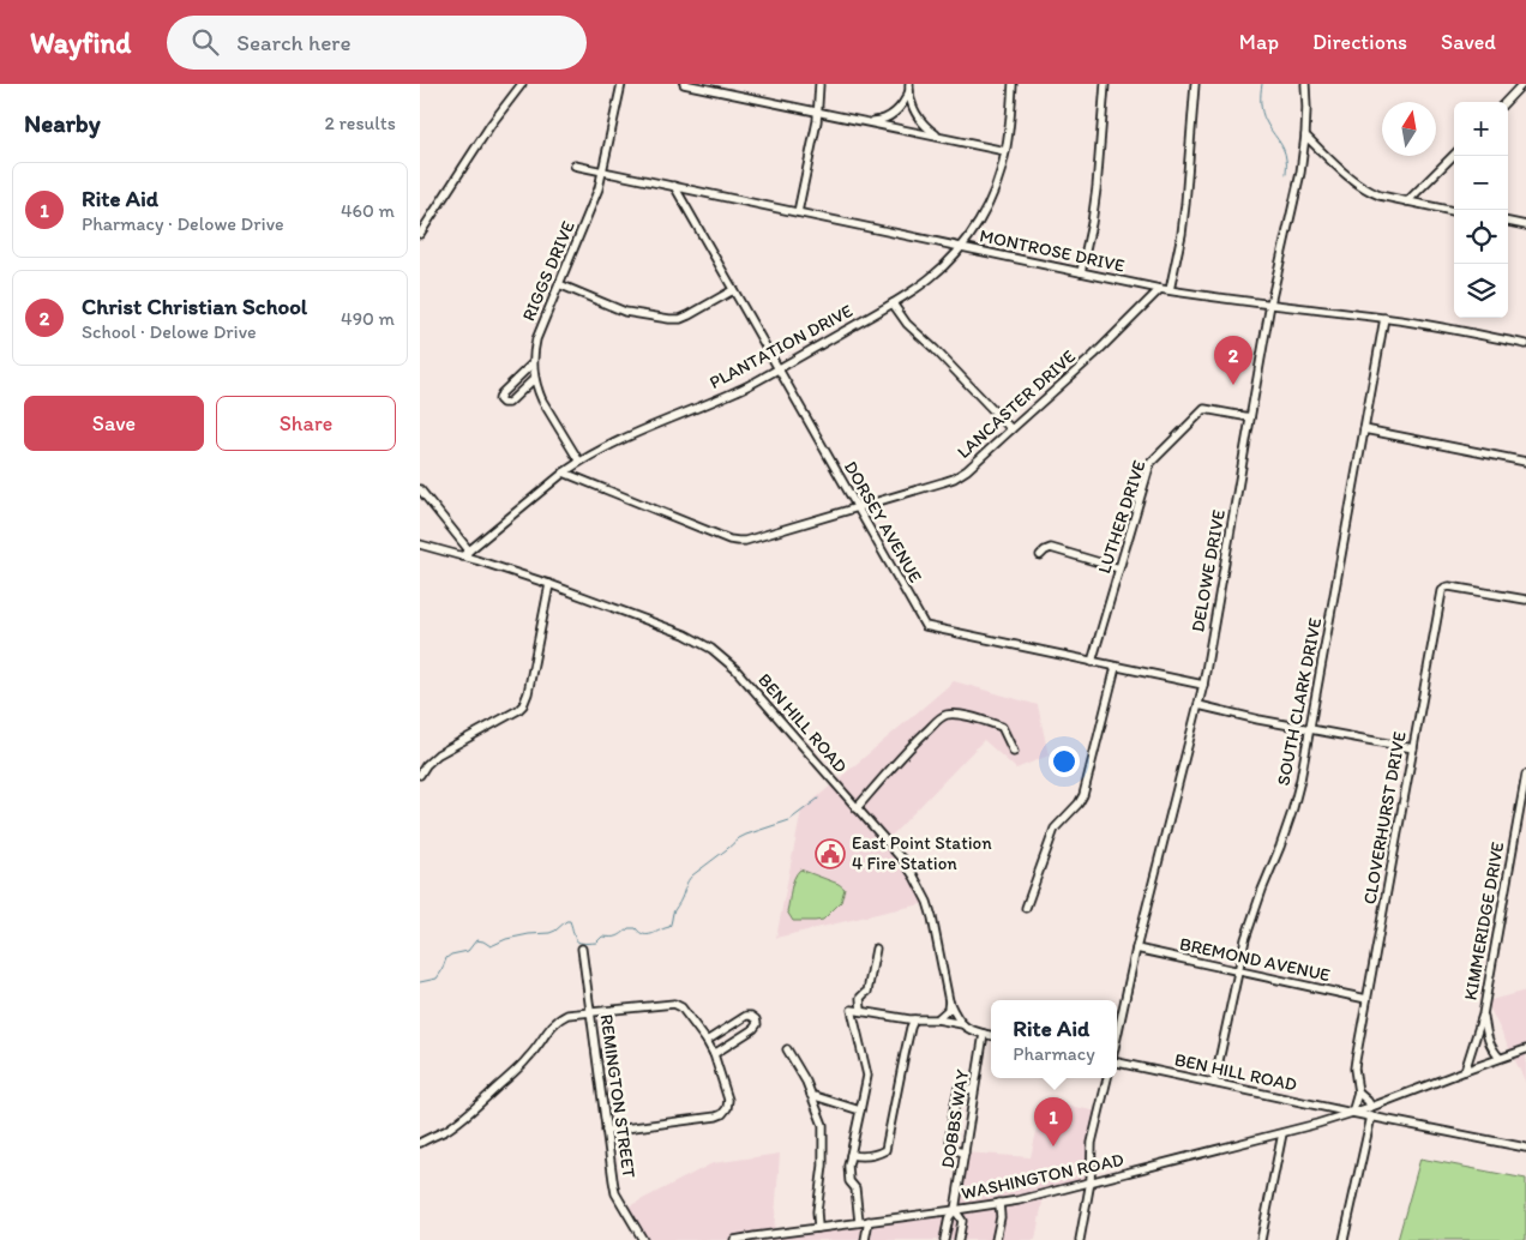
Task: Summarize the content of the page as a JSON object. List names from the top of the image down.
{
  "streets": {
    "street": [
      "MONTROSE DRIVE",
      "RIGGS DRIVE",
      "PLANTATION DRIVE",
      "LANCASTER DRIVE",
      "LUTHER DRIVE",
      "DORSEY AVENUE",
      "DELOWE DRIVE",
      "SOUTH CLARK DRIVE",
      "BEN HILL ROAD",
      "CLOVERHURST DRIVE",
      "KIMMERIDGE DRIVE",
      "BREMOND AVENUE",
      "REMINGTON STREET",
      "DOBBS WAY",
      "WASHINGTON ROAD"
    ]
  },
  "crossings": [
    ["MONTROSE DRIVE", "RIGGS DRIVE"],
    ["MONTROSE DRIVE", "PLANTATION DRIVE"],
    ["MONTROSE DRIVE", "LANCASTER DRIVE"],
    ["MONTROSE DRIVE", "DORSEY AVENUE"],
    ["MONTROSE DRIVE", "DELOWE DRIVE"],
    ["MONTROSE DRIVE", "SOUTH CLARK DRIVE"],
    ["RIGGS DRIVE", "PLANTATION DRIVE"],
    ["PLANTATION DRIVE", "LANCASTER DRIVE"],
    ["PLANTATION DRIVE", "DORSEY AVENUE"],
    ["PLANTATION DRIVE", "BEN HILL ROAD"],
    ["LANCASTER DRIVE", "DORSEY AVENUE"],
    ["LUTHER DRIVE", "DORSEY AVENUE"],
    ["LUTHER DRIVE", "DELOWE DRIVE"],
    ["DORSEY AVENUE", "DELOWE DRIVE"],
    ["DELOWE DRIVE", "BREMOND AVENUE"],
    ["SOUTH CLARK DRIVE", "BEN HILL ROAD"],
    ["SOUTH CLARK DRIVE", "BREMOND AVENUE"],
    ["BEN HILL ROAD", "CLOVERHURST DRIVE"],
    ["BEN HILL ROAD", "WASHINGTON ROAD"],
    ["CLOVERHURST DRIVE", "BREMOND AVENUE"],
    ["CLOVERHURST DRIVE", "WASHINGTON ROAD"],
    ["KIMMERIDGE DRIVE", "WASHINGTON ROAD"],
    ["DOBBS WAY", "WASHINGTON ROAD"]
  ],
  "places": {
    "public building": ["East Point Station 4 Fire Station"]
  },
  "north": "top",
  "page": {
    "header": "Wayfind",
    "search": "Search here",
    "nav": ["Map", "Directions", "Saved"],
    "heading": ["Nearby", "2 results"],
    "map_buttons": ["+", "−"],
    "list": [
      {
        "mark": "1",
        "name": "Rite Aid",
        "note": "Pharmacy · Delowe Drive",
        "value": "460 m"
      },
      {
        "mark": "2",
        "name": "Christ Christian School",
        "note": "School · Delowe Drive",
        "value": "490 m"
      }
    ],
    "pins": ["2", "1"],
    "buttons": ["Save", "Share"],
    "popup": ["Rite Aid", "Pharmacy"]
  }
}
